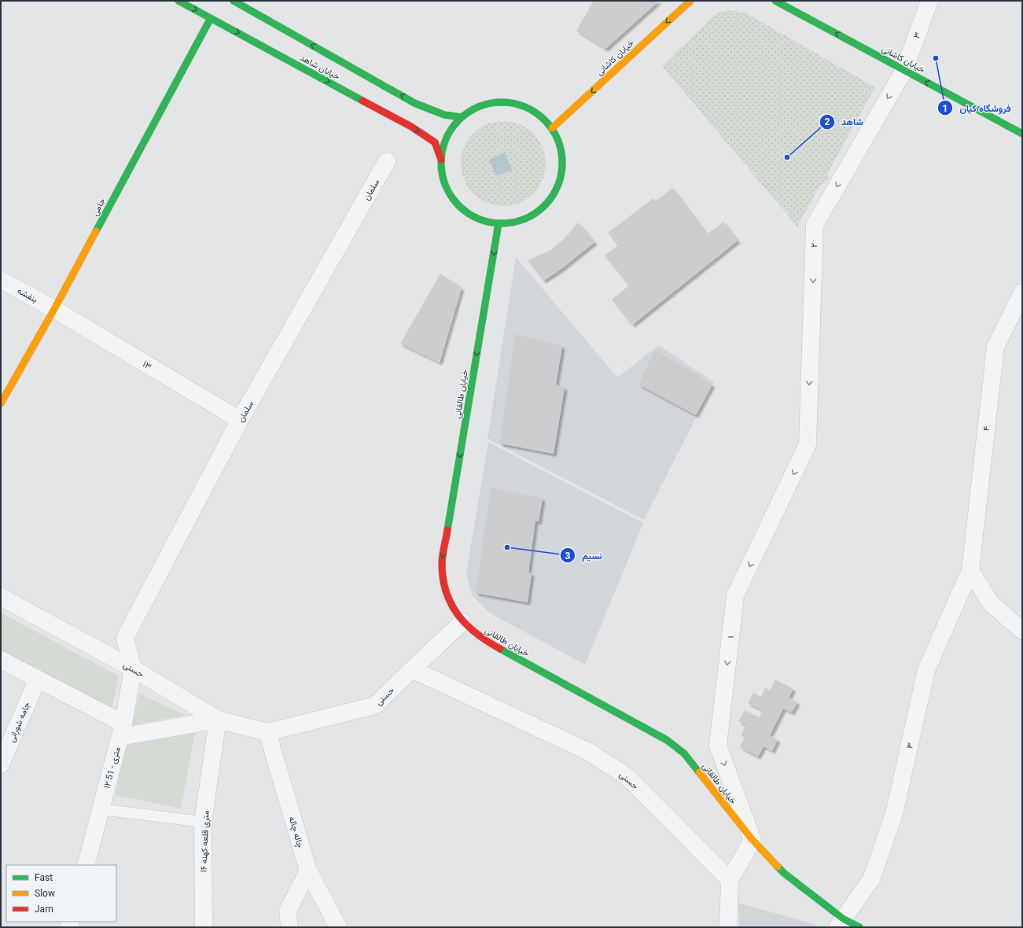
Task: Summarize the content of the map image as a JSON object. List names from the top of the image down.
{
  "streets": {
    "main road": [
      "خیابان کاشانی",
      "خیابان شاهد",
      "جامی",
      "خیابان طالقانی"
    ],
    "street": [
      "۳",
      "سلمان",
      "۲",
      "بنفشه",
      "۱۳",
      "۴",
      "۱",
      "حسنی",
      "جامه شورانی",
      "۱۲ متری - 51",
      "چاله چاله",
      "۱۶ متری قلعه کهنه"
    ]
  },
  "crossings": [
    ["۳", "خیابان کاشانی"],
    ["۳", "۲"],
    ["۳", "خیابان طالقانی"],
    ["۳", "۴"],
    ["خیابان کاشانی", "۲"],
    ["خیابان شاهد", "جامی"],
    ["سلمان", "۱۳"],
    ["سلمان", "حسنی"],
    ["سلمان", "۱۲ متری - 51"],
    ["جامی", "بنفشه"],
    ["جامی", "۱۳"],
    ["۲", "۱"],
    ["بنفشه", "۱۳"],
    ["خیابان طالقانی", "۱"],
    ["حسنی", "۱۲ متری - 51"],
    ["حسنی", "چاله چاله"],
    ["حسنی", "۱۶ متری قلعه کهنه"]
  ],
  "one_way": [
    "خیابان کاشانی",
    "۲",
    "خیابان طالقانی",
    "۱"
  ],
  "places": ["فروشگاه کیان", "شاهد", "نسیم"],
  "legend": ["Fast", "Slow", "Jam"]
}
